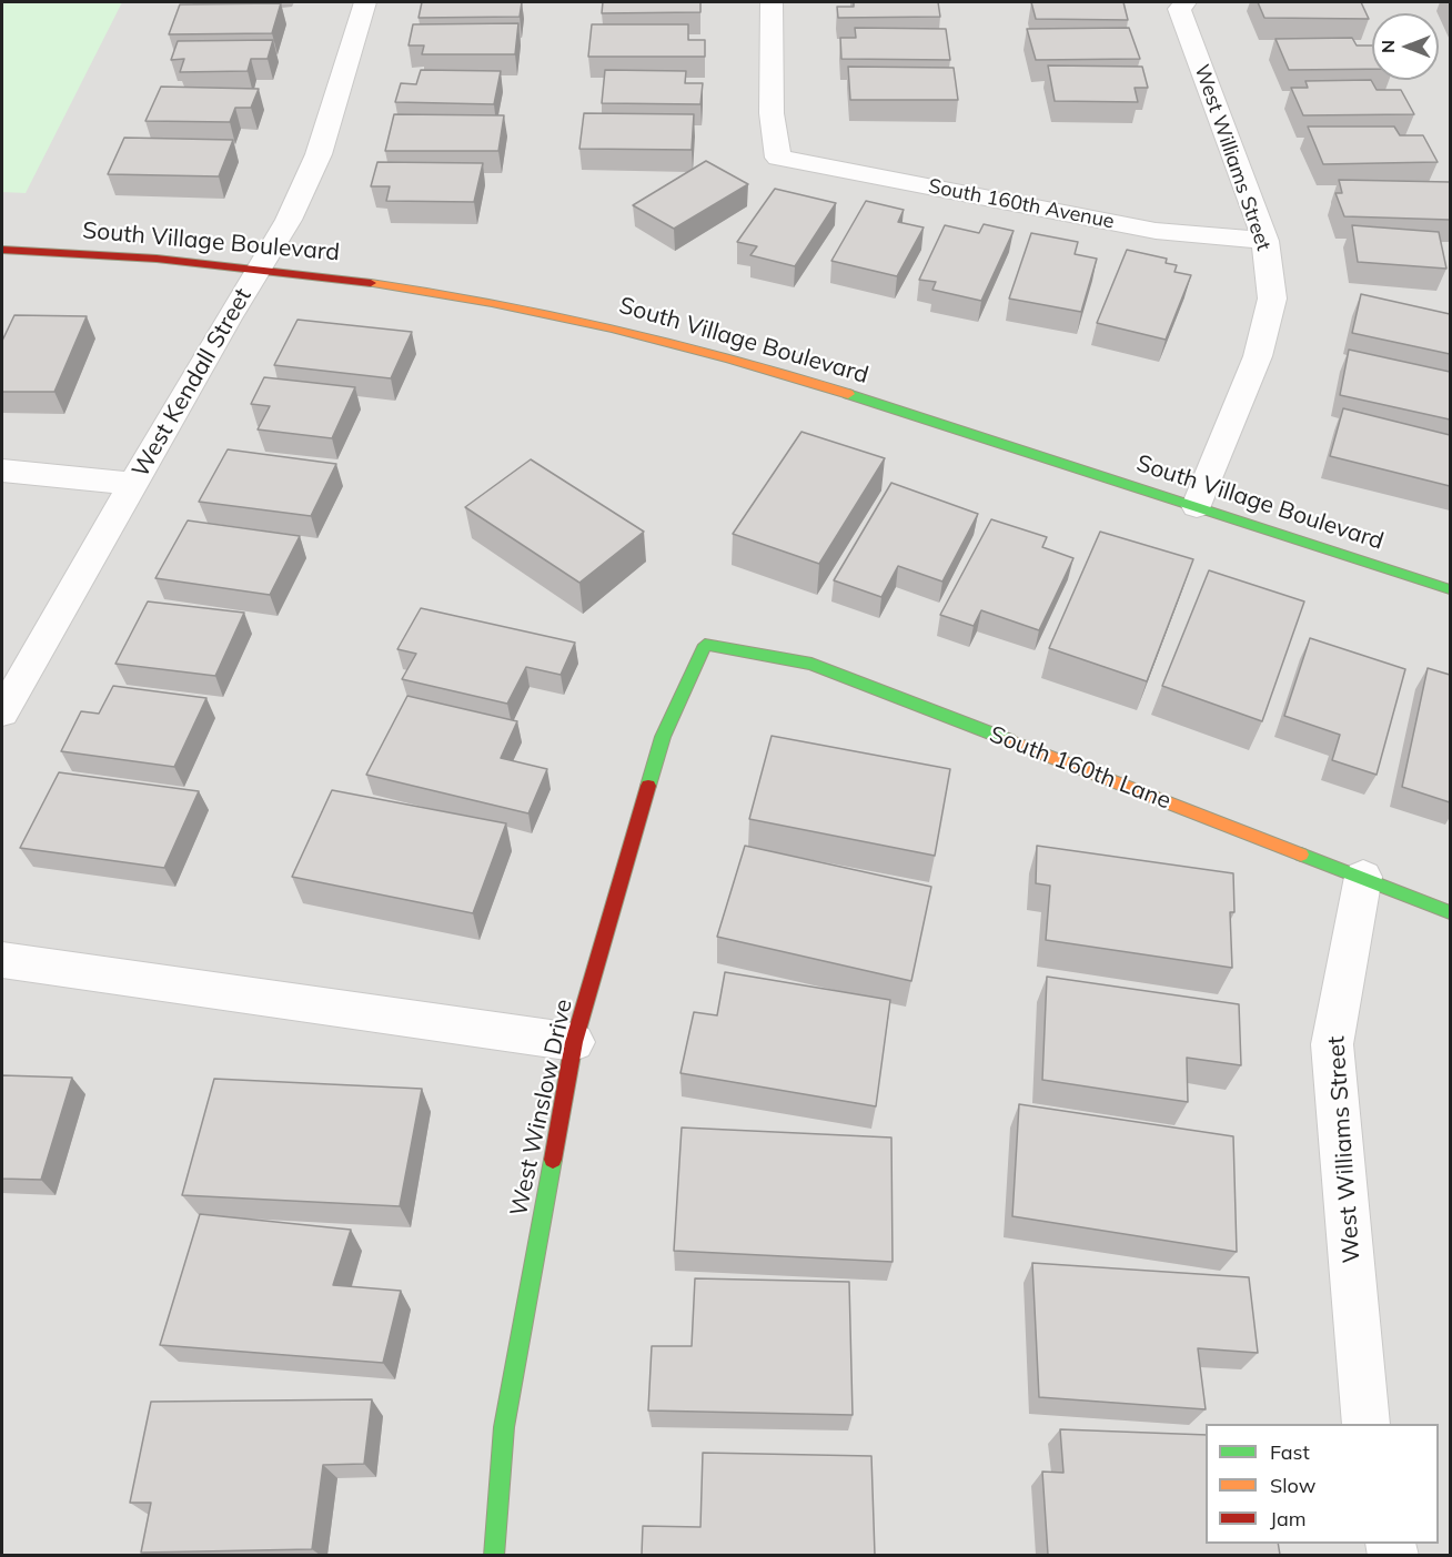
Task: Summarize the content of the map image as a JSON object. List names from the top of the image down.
{
  "streets": {
    "street": [
      "West Williams Street",
      "South 160th Avenue",
      "South Village Boulevard",
      "West Kendall Street",
      "South 160th Lane",
      "West Winslow Drive"
    ]
  },
  "crossings": [
    ["West Williams Street", "South 160th Avenue"],
    ["West Williams Street", "South Village Boulevard"],
    ["West Williams Street", "South 160th Lane"],
    ["South Village Boulevard", "West Kendall Street"],
    ["South 160th Lane", "West Winslow Drive"]
  ],
  "legend": ["Fast", "Slow", "Jam"],
  "north": "left"
}
